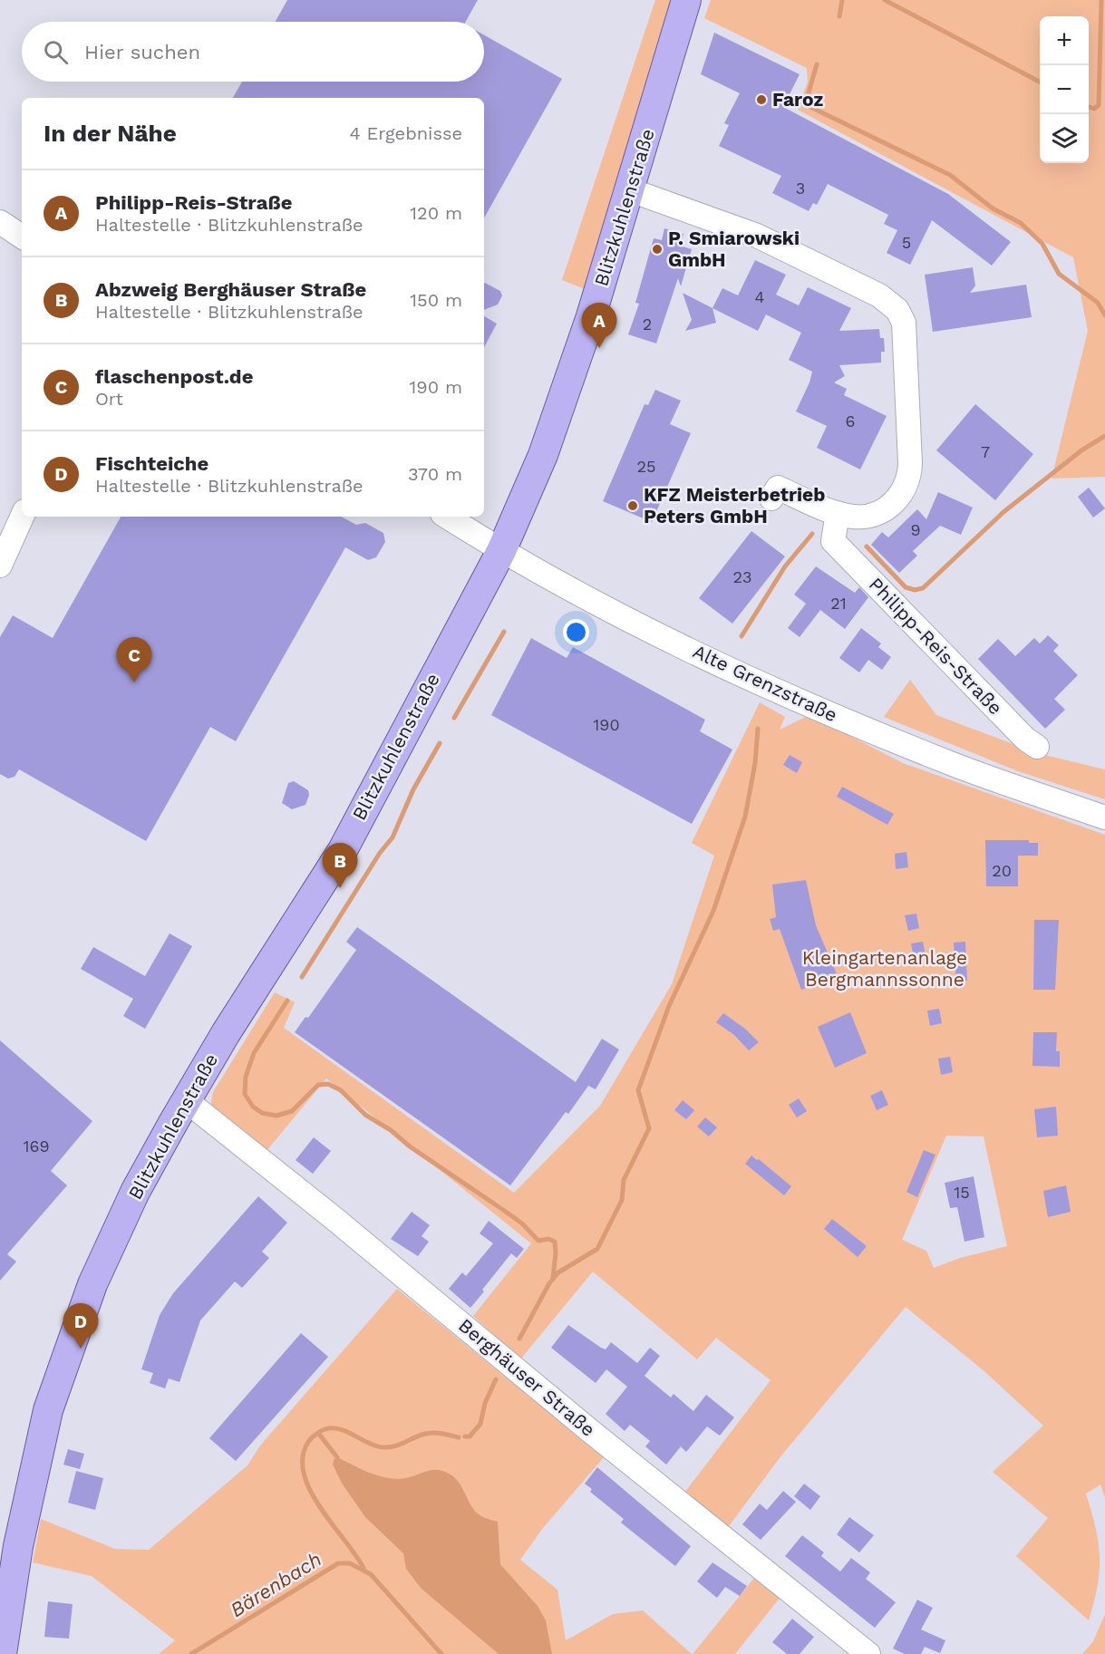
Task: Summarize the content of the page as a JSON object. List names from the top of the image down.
{
  "streets": {
    "main road": ["Blitzkuhlenstraße"],
    "street": ["Philipp-Reis-Straße", "Alte Grenzstraße", "Berghäuser Straße"]
  },
  "crossings": [
    ["Blitzkuhlenstraße", "Alte Grenzstraße"],
    ["Blitzkuhlenstraße", "Berghäuser Straße"]
  ],
  "water": ["Bärenbach"],
  "parks": ["Kleingartenanlage Bergmannssonne"],
  "places": ["Faroz", "P. Smiarowski GmbH", "KFZ Meisterbetrieb Peters GmbH"],
  "house_numbers": [
    "3",
    "5",
    "4",
    "2",
    "6",
    "7",
    "25",
    "9",
    "23",
    "21",
    "190",
    "20",
    "169",
    "15"
  ],
  "page": {
    "map_buttons": ["+", "−"],
    "search": "Hier suchen",
    "heading": ["In der Nähe", "4 Ergebnisse"],
    "list": [
      {
        "mark": "A",
        "name": "Philipp-Reis-Straße",
        "note": "Haltestelle · Blitzkuhlenstraße",
        "value": "120 m"
      },
      {
        "mark": "B",
        "name": "Abzweig Berghäuser Straße",
        "note": "Haltestelle · Blitzkuhlenstraße",
        "value": "150 m"
      },
      {
        "mark": "C",
        "name": "flaschenpost.de",
        "note": "Ort",
        "value": "190 m"
      },
      {
        "mark": "D",
        "name": "Fischteiche",
        "note": "Haltestelle · Blitzkuhlenstraße",
        "value": "370 m"
      }
    ],
    "pins": [
      "A",
      "C",
      "B",
      "D"
    ]
  }
}
